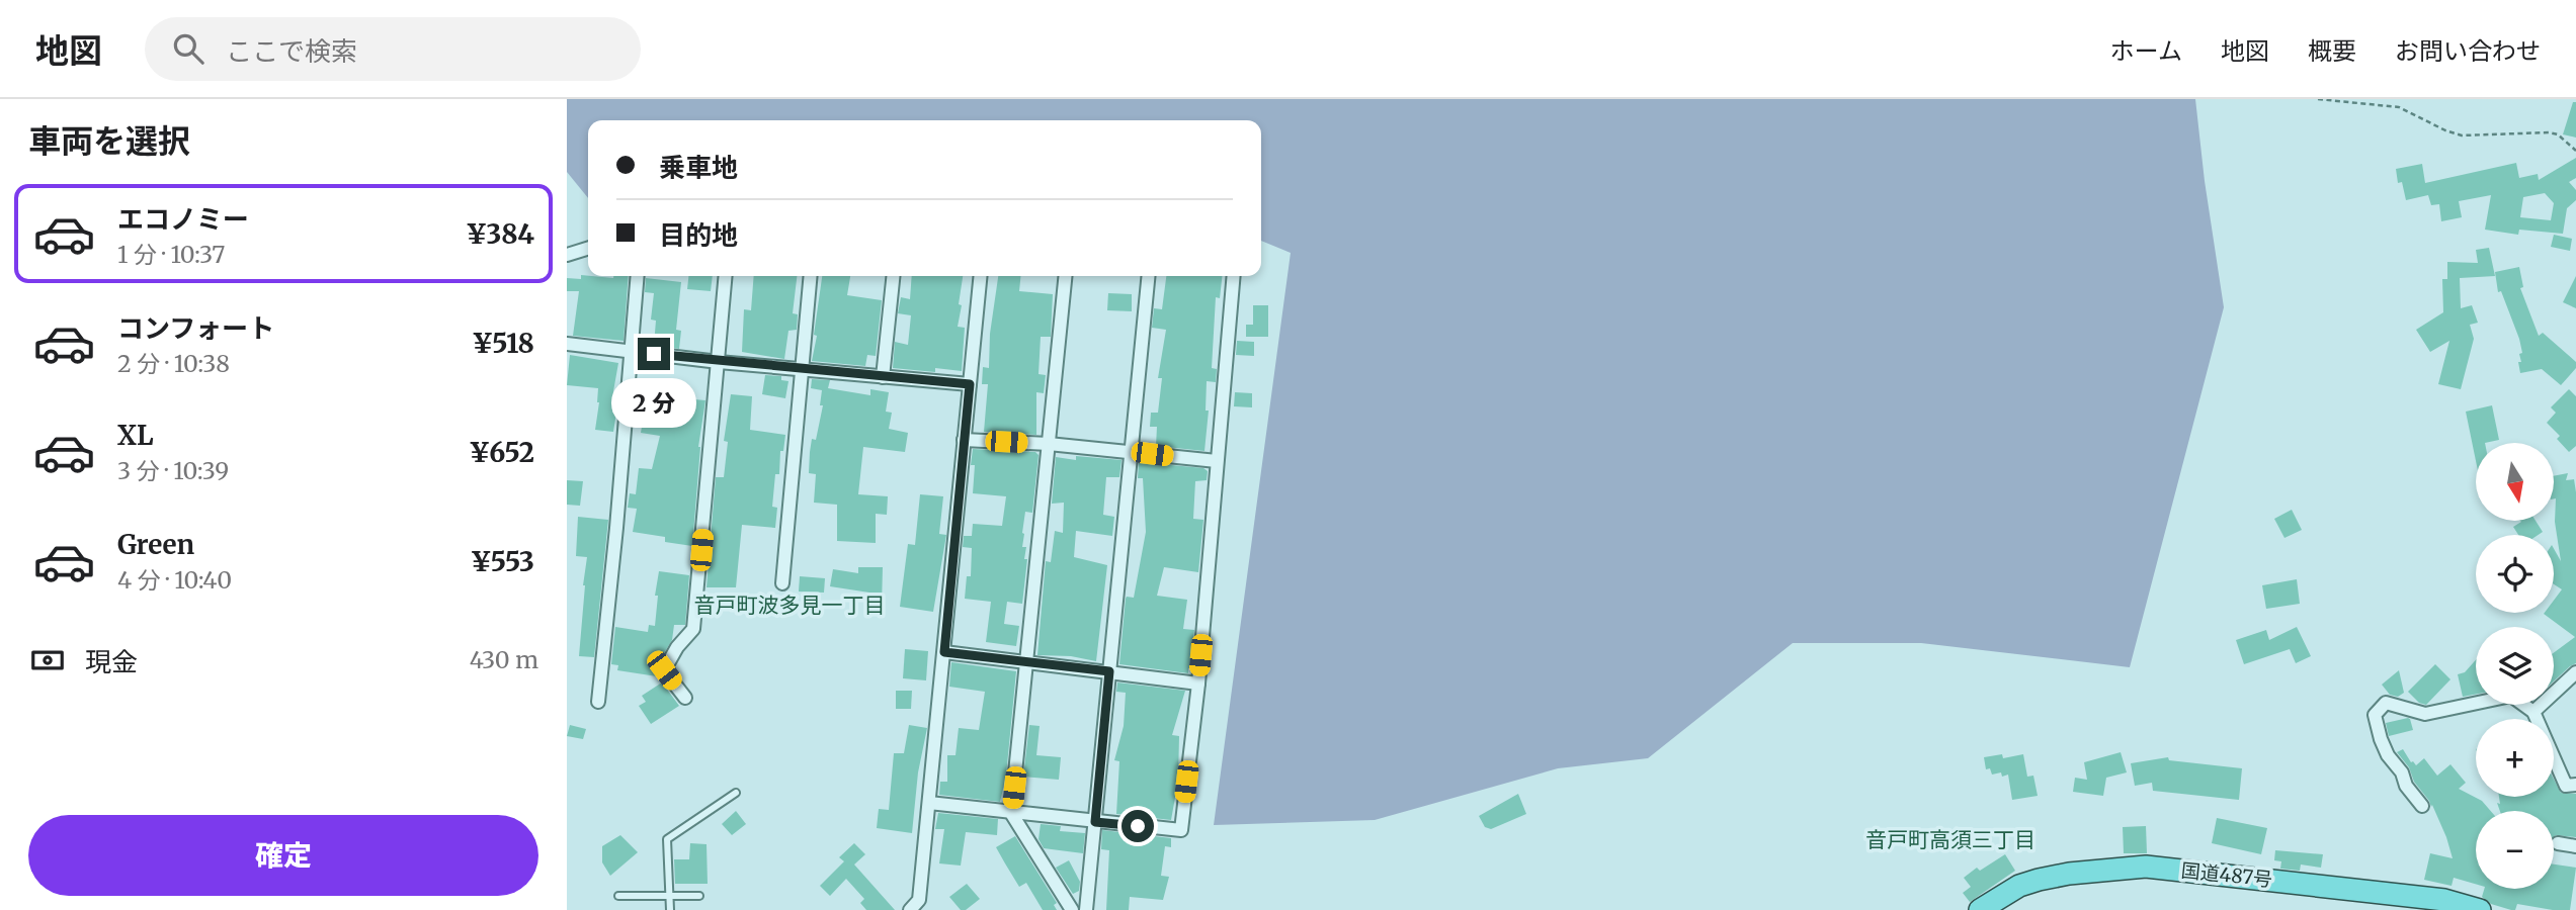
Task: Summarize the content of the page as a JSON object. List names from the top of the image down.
{
  "streets": {
    "highway": ["国道487号"]
  },
  "districts": ["音戸町波多見一丁目", "音戸町高須三丁目"],
  "north": "bottom",
  "page": {
    "header": "地図",
    "search": "ここで検索",
    "nav": [
      "ホーム",
      "地図",
      "概要",
      "お問い合わせ"
    ],
    "heading": "車両を選択",
    "banner": ["乗車地", "目的地"],
    "list": [
      {
        "name": "エコノミー",
        "note": "1 分 · 10:37",
        "value": "¥384"
      },
      {
        "name": "コンフォート",
        "note": "2 分 · 10:38",
        "value": "¥518"
      },
      {
        "name": "XL",
        "note": "3 分 · 10:39",
        "value": "¥652"
      },
      {
        "name": "Green",
        "note": "4 分 · 10:40",
        "value": "¥553"
      }
    ],
    "bubble": "2 分",
    "map_buttons": ["+", "−"],
    "pay": ["現金", "430 m"],
    "buttons": "確定"
  }
}
